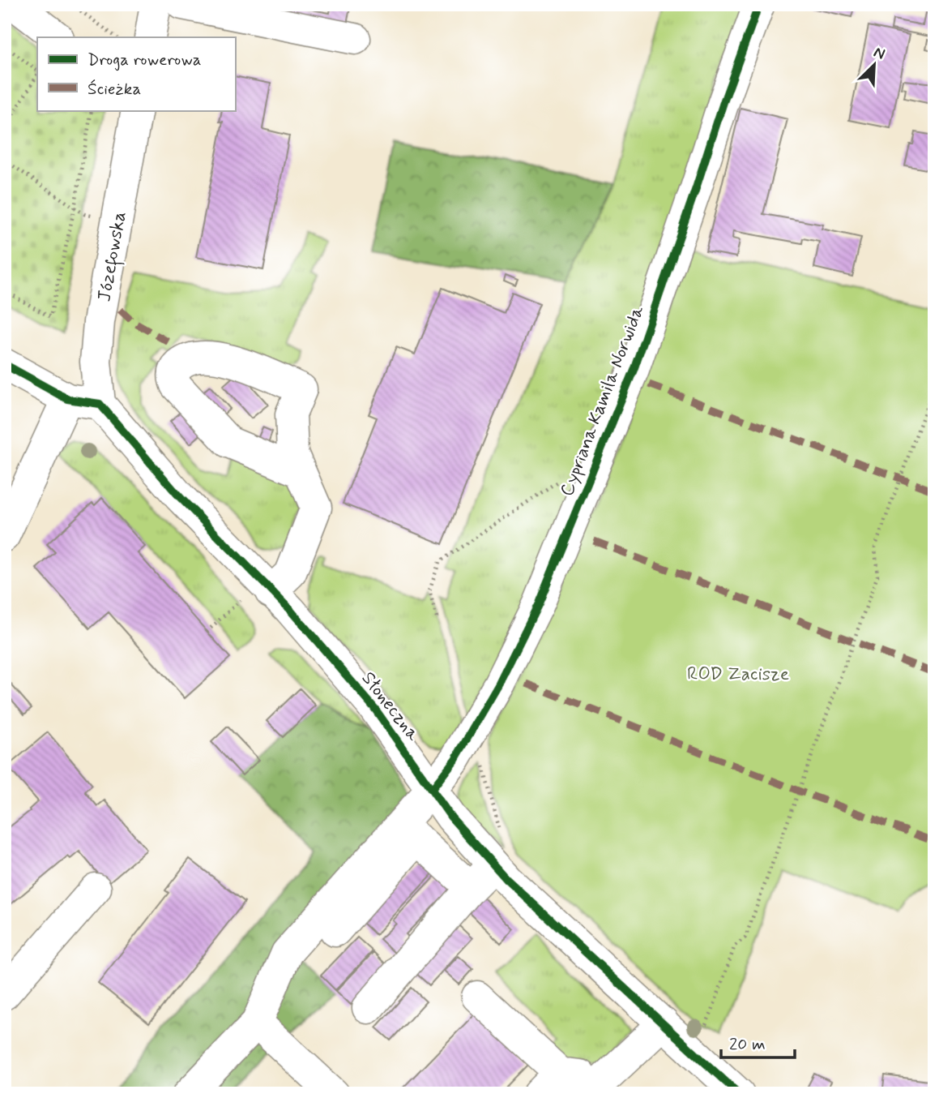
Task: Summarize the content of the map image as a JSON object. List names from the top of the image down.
{
  "streets": {
    "street": ["Józefowska", "Cypriana Kamila Norwida", "Słoneczna"]
  },
  "crossings": [
    ["Józefowska", "Słoneczna"],
    ["Cypriana Kamila Norwida", "Słoneczna"]
  ],
  "parks": ["ROD Zacisze"],
  "legend": ["Droga rowerowa", "Ścieżka"],
  "scale_bar": "20 m",
  "north": "top right"
}
